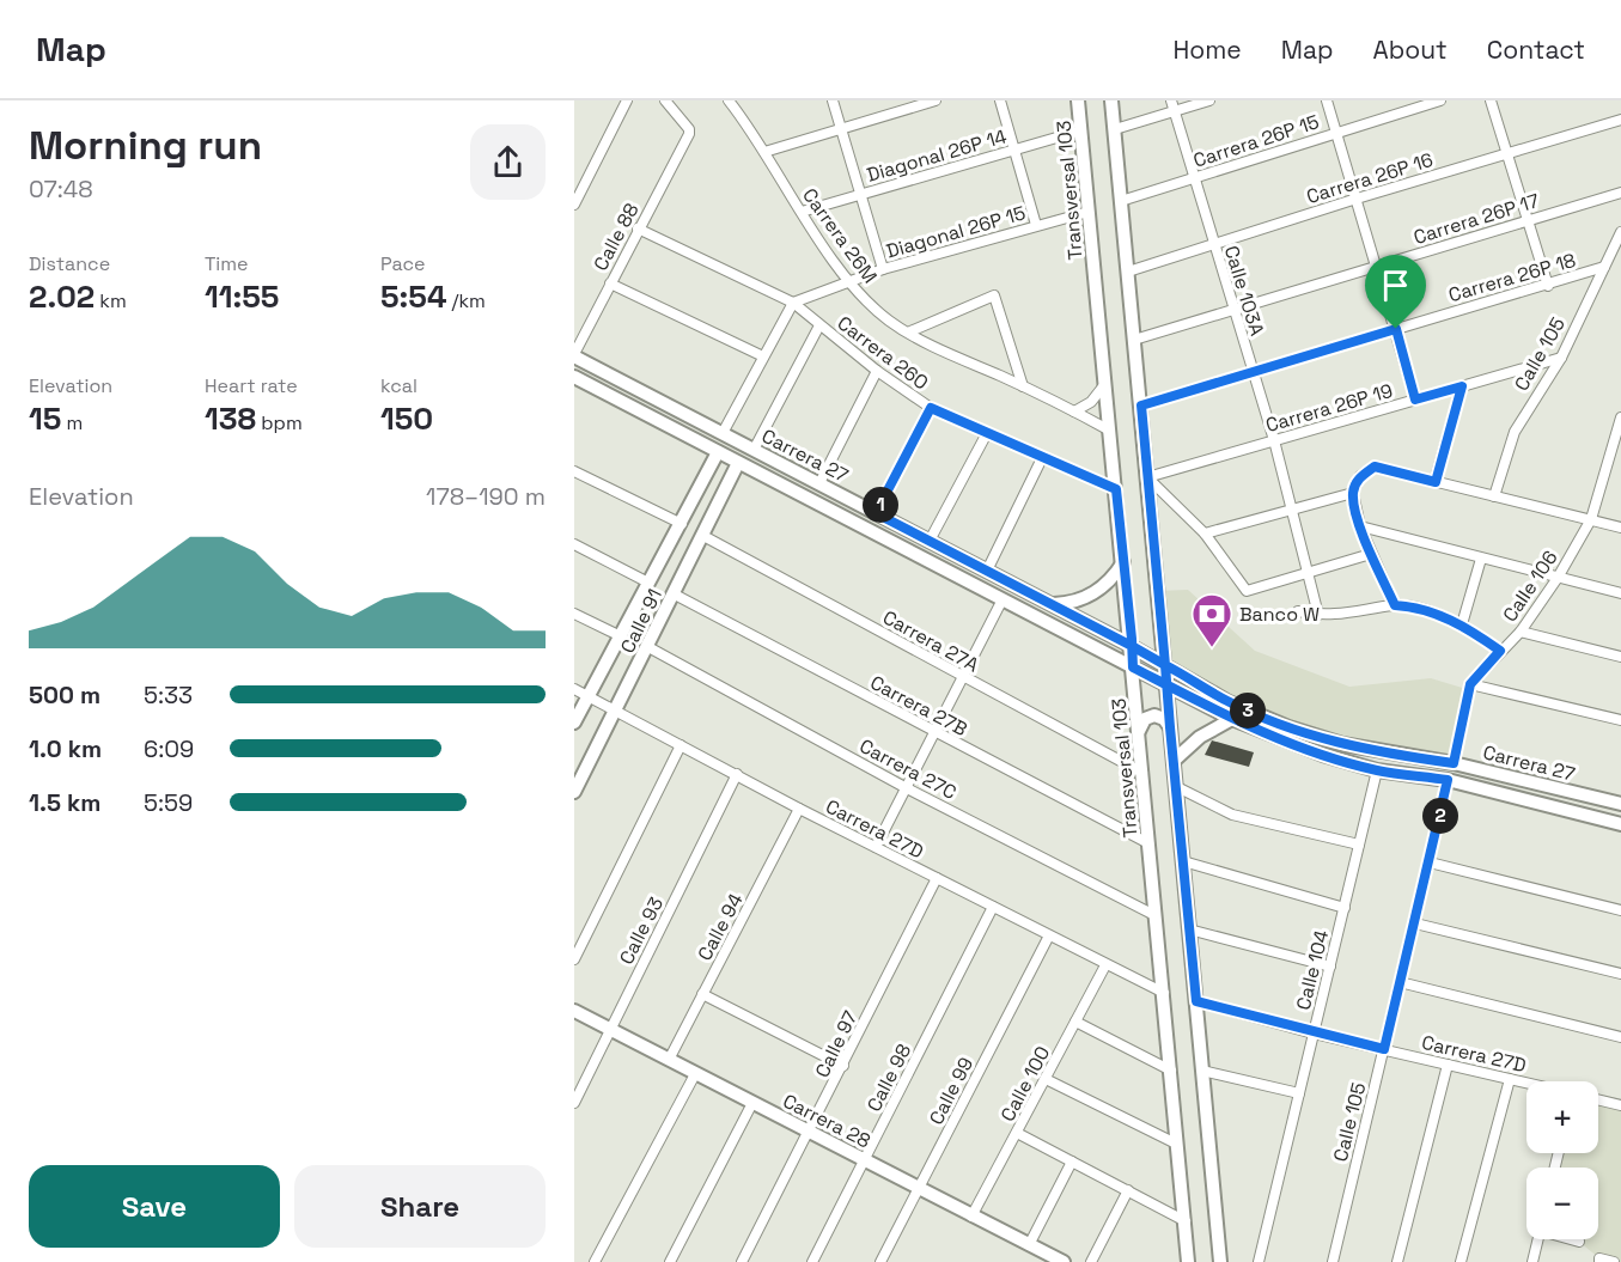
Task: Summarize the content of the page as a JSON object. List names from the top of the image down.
{
  "streets": {
    "street": [
      "Carrera 26P 15",
      "Diagonal 26P 14",
      "Carrera 26P 16",
      "Transversal 103",
      "Carrera 26P 17",
      "Diagonal 26P 15",
      "Carrera 26M",
      "Calle 88",
      "Carrera 26P 18",
      "Calle 103A",
      "Carrera 26O",
      "Calle 105",
      "Carrera 26P 19",
      "Carrera 27",
      "Calle 106",
      "Calle 91",
      "Carrera 27A",
      "Carrera 27B",
      "Carrera 27C",
      "Carrera 27D",
      "Calle 94",
      "Calle 93",
      "Calle 104",
      "Calle 97",
      "Calle 98",
      "Calle 100",
      "Calle 99",
      "Carrera 28"
    ]
  },
  "crossings": [
    ["Carrera 26P 15", "Calle 103A"],
    ["Diagonal 26P 14", "Transversal 103"],
    ["Diagonal 26P 14", "Carrera 26M"],
    ["Carrera 26P 16", "Calle 103A"],
    ["Transversal 103", "Diagonal 26P 15"],
    ["Transversal 103", "Carrera 26M"],
    ["Transversal 103", "Carrera 26O"],
    ["Transversal 103", "Carrera 27"],
    ["Transversal 103", "Carrera 27A"],
    ["Transversal 103", "Carrera 27B"],
    ["Transversal 103", "Carrera 27C"],
    ["Transversal 103", "Carrera 27D"],
    ["Carrera 26P 17", "Calle 103A"],
    ["Diagonal 26P 15", "Carrera 26M"],
    ["Diagonal 26P 15", "Carrera 26O"],
    ["Calle 88", "Carrera 26O"],
    ["Calle 88", "Carrera 27"],
    ["Carrera 26P 18", "Calle 103A"],
    ["Carrera 26P 18", "Calle 105"],
    ["Calle 103A", "Carrera 26P 19"],
    ["Calle 105", "Carrera 26P 19"],
    ["Calle 105", "Carrera 27"],
    ["Calle 105", "Carrera 27D"],
    ["Carrera 27", "Calle 106"],
    ["Carrera 27", "Calle 91"],
    ["Carrera 27", "Calle 104"],
    ["Calle 91", "Carrera 27A"],
    ["Calle 91", "Carrera 27B"],
    ["Calle 91", "Carrera 27C"],
    ["Calle 91", "Carrera 27D"],
    ["Carrera 27D", "Calle 94"],
    ["Carrera 27D", "Calle 93"],
    ["Carrera 27D", "Calle 104"],
    ["Carrera 27D", "Calle 97"],
    ["Carrera 27D", "Calle 98"],
    ["Carrera 27D", "Calle 100"],
    ["Carrera 27D", "Calle 99"],
    ["Calle 94", "Carrera 28"],
    ["Calle 93", "Carrera 28"],
    ["Calle 97", "Carrera 28"],
    ["Calle 98", "Carrera 28"],
    ["Calle 100", "Carrera 28"],
    ["Calle 99", "Carrera 28"]
  ],
  "places": {
    "bank": ["Banco W"]
  },
  "page": {
    "header": "Map",
    "nav": [
      "Home",
      "Map",
      "About",
      "Contact"
    ],
    "heading": ["Morning run", "07:48"],
    "stats": [
      ["Distance", "2.02 km"],
      ["Time", "11:55"],
      ["Pace", "5:54 /km"],
      ["Elevation", "15 m"],
      ["Heart rate", "138 bpm"],
      ["kcal", "150"]
    ],
    "chart": ["Elevation", "178–190 m"],
    "pins": ["1", "3", "2"],
    "list": [
      {
        "name": "500 m",
        "note": "5:33"
      },
      {
        "name": "1.0 km",
        "note": "6:09"
      },
      {
        "name": "1.5 km",
        "note": "5:59"
      }
    ],
    "map_buttons": ["+", "−"],
    "buttons": ["Save", "Share"]
  }
}
